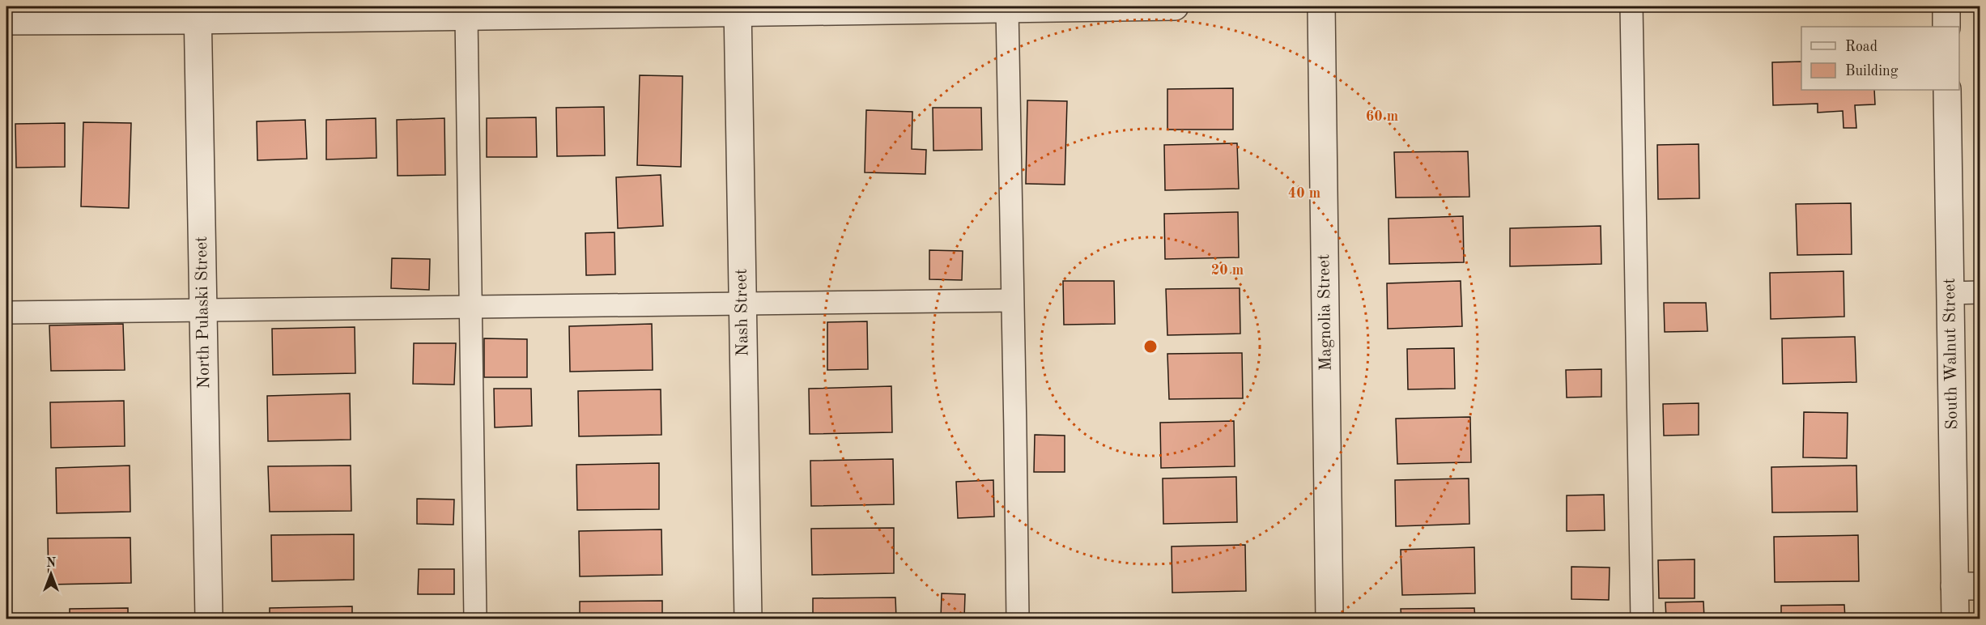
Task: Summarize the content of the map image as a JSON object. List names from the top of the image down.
{
  "streets": {
    "street": [
      "North Pulaski Street",
      "Nash Street",
      "Magnolia Street",
      "South Walnut Street"
    ]
  },
  "legend": ["Road", "Building"],
  "north": "top",
  "rings": ["60 m", "40 m", "20 m"]
}
